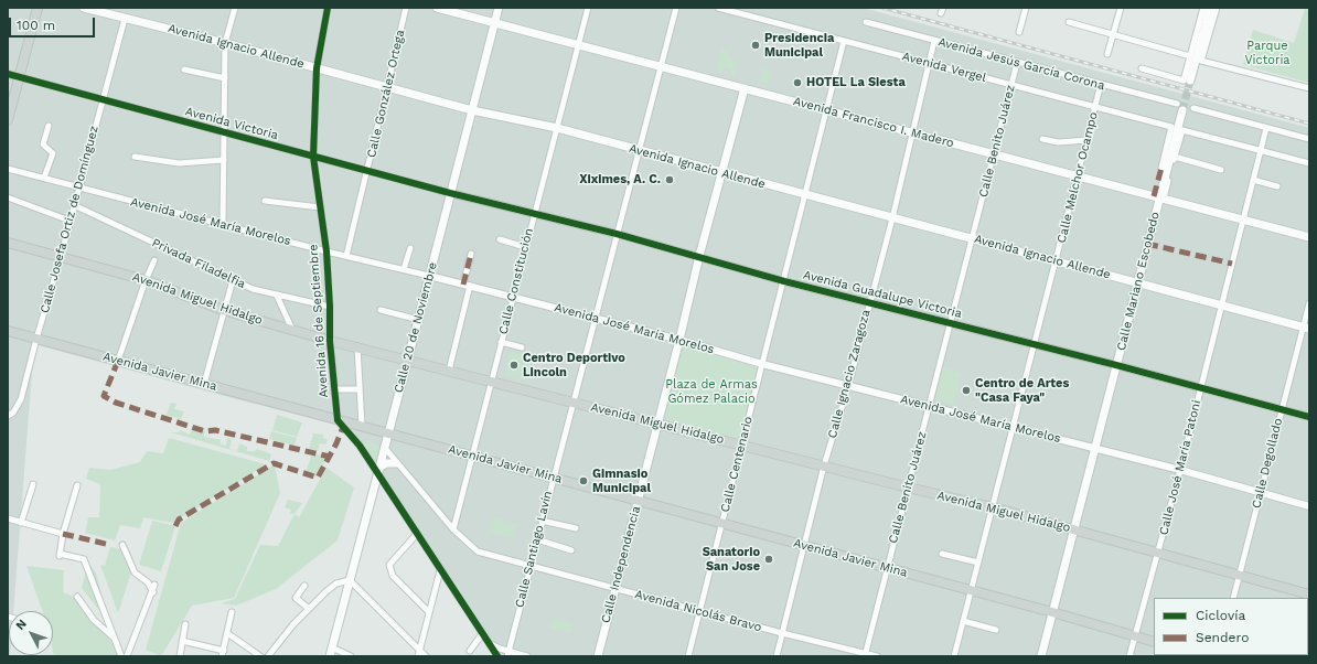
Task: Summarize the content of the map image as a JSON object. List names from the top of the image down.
{
  "streets": {
    "main road": [
      "Avenida Ignacio Allende",
      "Avenida Francisco I. Madero",
      "Calle Mariano Escobedo",
      "Avenida Miguel Hidalgo",
      "Calle 20 de Noviembre",
      "Avenida Javier Mina",
      "Calle Independencia"
    ],
    "street": [
      "Avenida Jesús García Corona",
      "Avenida Vergel",
      "Calle González Ortega",
      "Avenida Victoria",
      "Calle Benito Juárez",
      "Calle Melchor Ocampo",
      "Calle Josefa Ortiz de Domínguez",
      "Avenida José María Morelos",
      "Privada Filadelfia",
      "Calle Constitución",
      "Avenida Guadalupe Victoria",
      "Avenida 16 de Septiembre",
      "Calle Ignacio Zaragoza",
      "Calle Degollado",
      "Calle Centenario",
      "Calle José María Patoni",
      "Calle Santiago Lavín",
      "Avenida Nicolás Bravo"
    ]
  },
  "crossings": [
    ["Avenida Ignacio Allende", "Calle González Ortega"],
    ["Avenida Ignacio Allende", "Calle Benito Juárez"],
    ["Avenida Ignacio Allende", "Calle Melchor Ocampo"],
    ["Avenida Ignacio Allende", "Calle Josefa Ortiz de Domínguez"],
    ["Avenida Ignacio Allende", "Calle Constitución"],
    ["Avenida Ignacio Allende", "Calle Mariano Escobedo"],
    ["Avenida Ignacio Allende", "Avenida 16 de Septiembre"],
    ["Avenida Ignacio Allende", "Calle 20 de Noviembre"],
    ["Avenida Ignacio Allende", "Calle Ignacio Zaragoza"],
    ["Avenida Ignacio Allende", "Calle Degollado"],
    ["Avenida Ignacio Allende", "Calle Centenario"],
    ["Avenida Ignacio Allende", "Calle José María Patoni"],
    ["Avenida Ignacio Allende", "Calle Santiago Lavín"],
    ["Avenida Ignacio Allende", "Calle Independencia"],
    ["Avenida Jesús García Corona", "Calle Benito Juárez"],
    ["Avenida Jesús García Corona", "Calle Melchor Ocampo"],
    ["Avenida Jesús García Corona", "Calle Mariano Escobedo"],
    ["Avenida Jesús García Corona", "Calle Ignacio Zaragoza"],
    ["Avenida Vergel", "Calle Benito Juárez"],
    ["Avenida Vergel", "Calle Melchor Ocampo"],
    ["Avenida Vergel", "Calle Ignacio Zaragoza"],
    ["Avenida Vergel", "Calle Centenario"],
    ["Calle González Ortega", "Avenida Victoria"],
    ["Calle González Ortega", "Avenida José María Morelos"],
    ["Avenida Francisco I. Madero", "Calle Benito Juárez"],
    ["Avenida Francisco I. Madero", "Calle Melchor Ocampo"],
    ["Avenida Francisco I. Madero", "Calle Constitución"],
    ["Avenida Francisco I. Madero", "Calle Mariano Escobedo"],
    ["Avenida Francisco I. Madero", "Calle 20 de Noviembre"],
    ["Avenida Francisco I. Madero", "Calle Ignacio Zaragoza"],
    ["Avenida Francisco I. Madero", "Calle Centenario"],
    ["Avenida Francisco I. Madero", "Calle José María Patoni"],
    ["Avenida Francisco I. Madero", "Calle Santiago Lavín"],
    ["Avenida Francisco I. Madero", "Calle Independencia"],
    ["Avenida Victoria", "Calle Josefa Ortiz de Domínguez"],
    ["Avenida Victoria", "Avenida Guadalupe Victoria"],
    ["Avenida Victoria", "Avenida 16 de Septiembre"],
    ["Avenida Victoria", "Calle 20 de Noviembre"],
    ["Calle Benito Juárez", "Avenida José María Morelos"],
    ["Calle Benito Juárez", "Avenida Guadalupe Victoria"],
    ["Calle Benito Juárez", "Avenida Miguel Hidalgo"],
    ["Calle Benito Juárez", "Avenida Javier Mina"],
    ["Calle Benito Juárez", "Avenida Nicolás Bravo"],
    ["Calle Melchor Ocampo", "Avenida José María Morelos"],
    ["Calle Melchor Ocampo", "Avenida Guadalupe Victoria"],
    ["Calle Melchor Ocampo", "Avenida Miguel Hidalgo"],
    ["Calle Melchor Ocampo", "Avenida Javier Mina"],
    ["Calle Josefa Ortiz de Domínguez", "Avenida José María Morelos"],
    ["Calle Josefa Ortiz de Domínguez", "Privada Filadelfia"],
    ["Calle Josefa Ortiz de Domínguez", "Avenida Miguel Hidalgo"],
    ["Calle Josefa Ortiz de Domínguez", "Avenida Javier Mina"],
    ["Avenida José María Morelos", "Calle Constitución"],
    ["Avenida José María Morelos", "Calle Mariano Escobedo"],
    ["Avenida José María Morelos", "Avenida 16 de Septiembre"],
    ["Avenida José María Morelos", "Calle 20 de Noviembre"],
    ["Avenida José María Morelos", "Calle Ignacio Zaragoza"],
    ["Avenida José María Morelos", "Calle Degollado"],
    ["Avenida José María Morelos", "Calle Centenario"],
    ["Avenida José María Morelos", "Calle José María Patoni"],
    ["Avenida José María Morelos", "Calle Santiago Lavín"],
    ["Avenida José María Morelos", "Calle Independencia"],
    ["Privada Filadelfia", "Avenida 16 de Septiembre"],
    ["Calle Constitución", "Avenida Guadalupe Victoria"],
    ["Calle Constitución", "Avenida Miguel Hidalgo"],
    ["Calle Constitución", "Avenida Javier Mina"],
    ["Calle Constitución", "Avenida Nicolás Bravo"],
    ["Calle Mariano Escobedo", "Avenida Guadalupe Victoria"],
    ["Calle Mariano Escobedo", "Avenida Miguel Hidalgo"],
    ["Calle Mariano Escobedo", "Avenida Javier Mina"],
    ["Avenida Guadalupe Victoria", "Calle 20 de Noviembre"],
    ["Avenida Guadalupe Victoria", "Calle Ignacio Zaragoza"],
    ["Avenida Guadalupe Victoria", "Calle Degollado"],
    ["Avenida Guadalupe Victoria", "Calle Centenario"],
    ["Avenida Guadalupe Victoria", "Calle José María Patoni"],
    ["Avenida Guadalupe Victoria", "Calle Santiago Lavín"],
    ["Avenida Guadalupe Victoria", "Calle Independencia"],
    ["Avenida Miguel Hidalgo", "Avenida 16 de Septiembre"],
    ["Avenida Miguel Hidalgo", "Calle 20 de Noviembre"],
    ["Avenida Miguel Hidalgo", "Calle Ignacio Zaragoza"],
    ["Avenida Miguel Hidalgo", "Calle Degollado"],
    ["Avenida Miguel Hidalgo", "Calle Centenario"],
    ["Avenida Miguel Hidalgo", "Calle José María Patoni"],
    ["Avenida Miguel Hidalgo", "Calle Santiago Lavín"],
    ["Avenida Miguel Hidalgo", "Calle Independencia"],
    ["Avenida 16 de Septiembre", "Avenida Javier Mina"],
    ["Calle 20 de Noviembre", "Avenida Javier Mina"],
    ["Calle 20 de Noviembre", "Avenida Nicolás Bravo"],
    ["Avenida Javier Mina", "Calle Ignacio Zaragoza"],
    ["Avenida Javier Mina", "Calle Centenario"],
    ["Avenida Javier Mina", "Calle José María Patoni"],
    ["Avenida Javier Mina", "Calle Santiago Lavín"],
    ["Avenida Javier Mina", "Calle Independencia"],
    ["Calle Ignacio Zaragoza", "Avenida Nicolás Bravo"],
    ["Calle Centenario", "Avenida Nicolás Bravo"],
    ["Calle Santiago Lavín", "Avenida Nicolás Bravo"],
    ["Calle Independencia", "Avenida Nicolás Bravo"]
  ],
  "parks": ["Parque Victoria", "Plaza de Armas Gómez Palacio"],
  "places": [
    "Presidencia Municipal",
    "HOTEL La Siesta",
    "Xiximes, A. C.",
    "Centro Deportivo Lincoln",
    "Centro de Artes \"Casa Faya\"",
    "Gimnasio Municipal",
    "Sanatorio San Jose"
  ],
  "legend": ["Ciclovía", "Sendero"],
  "scale_bar": "100 m",
  "north": "top left"
}
